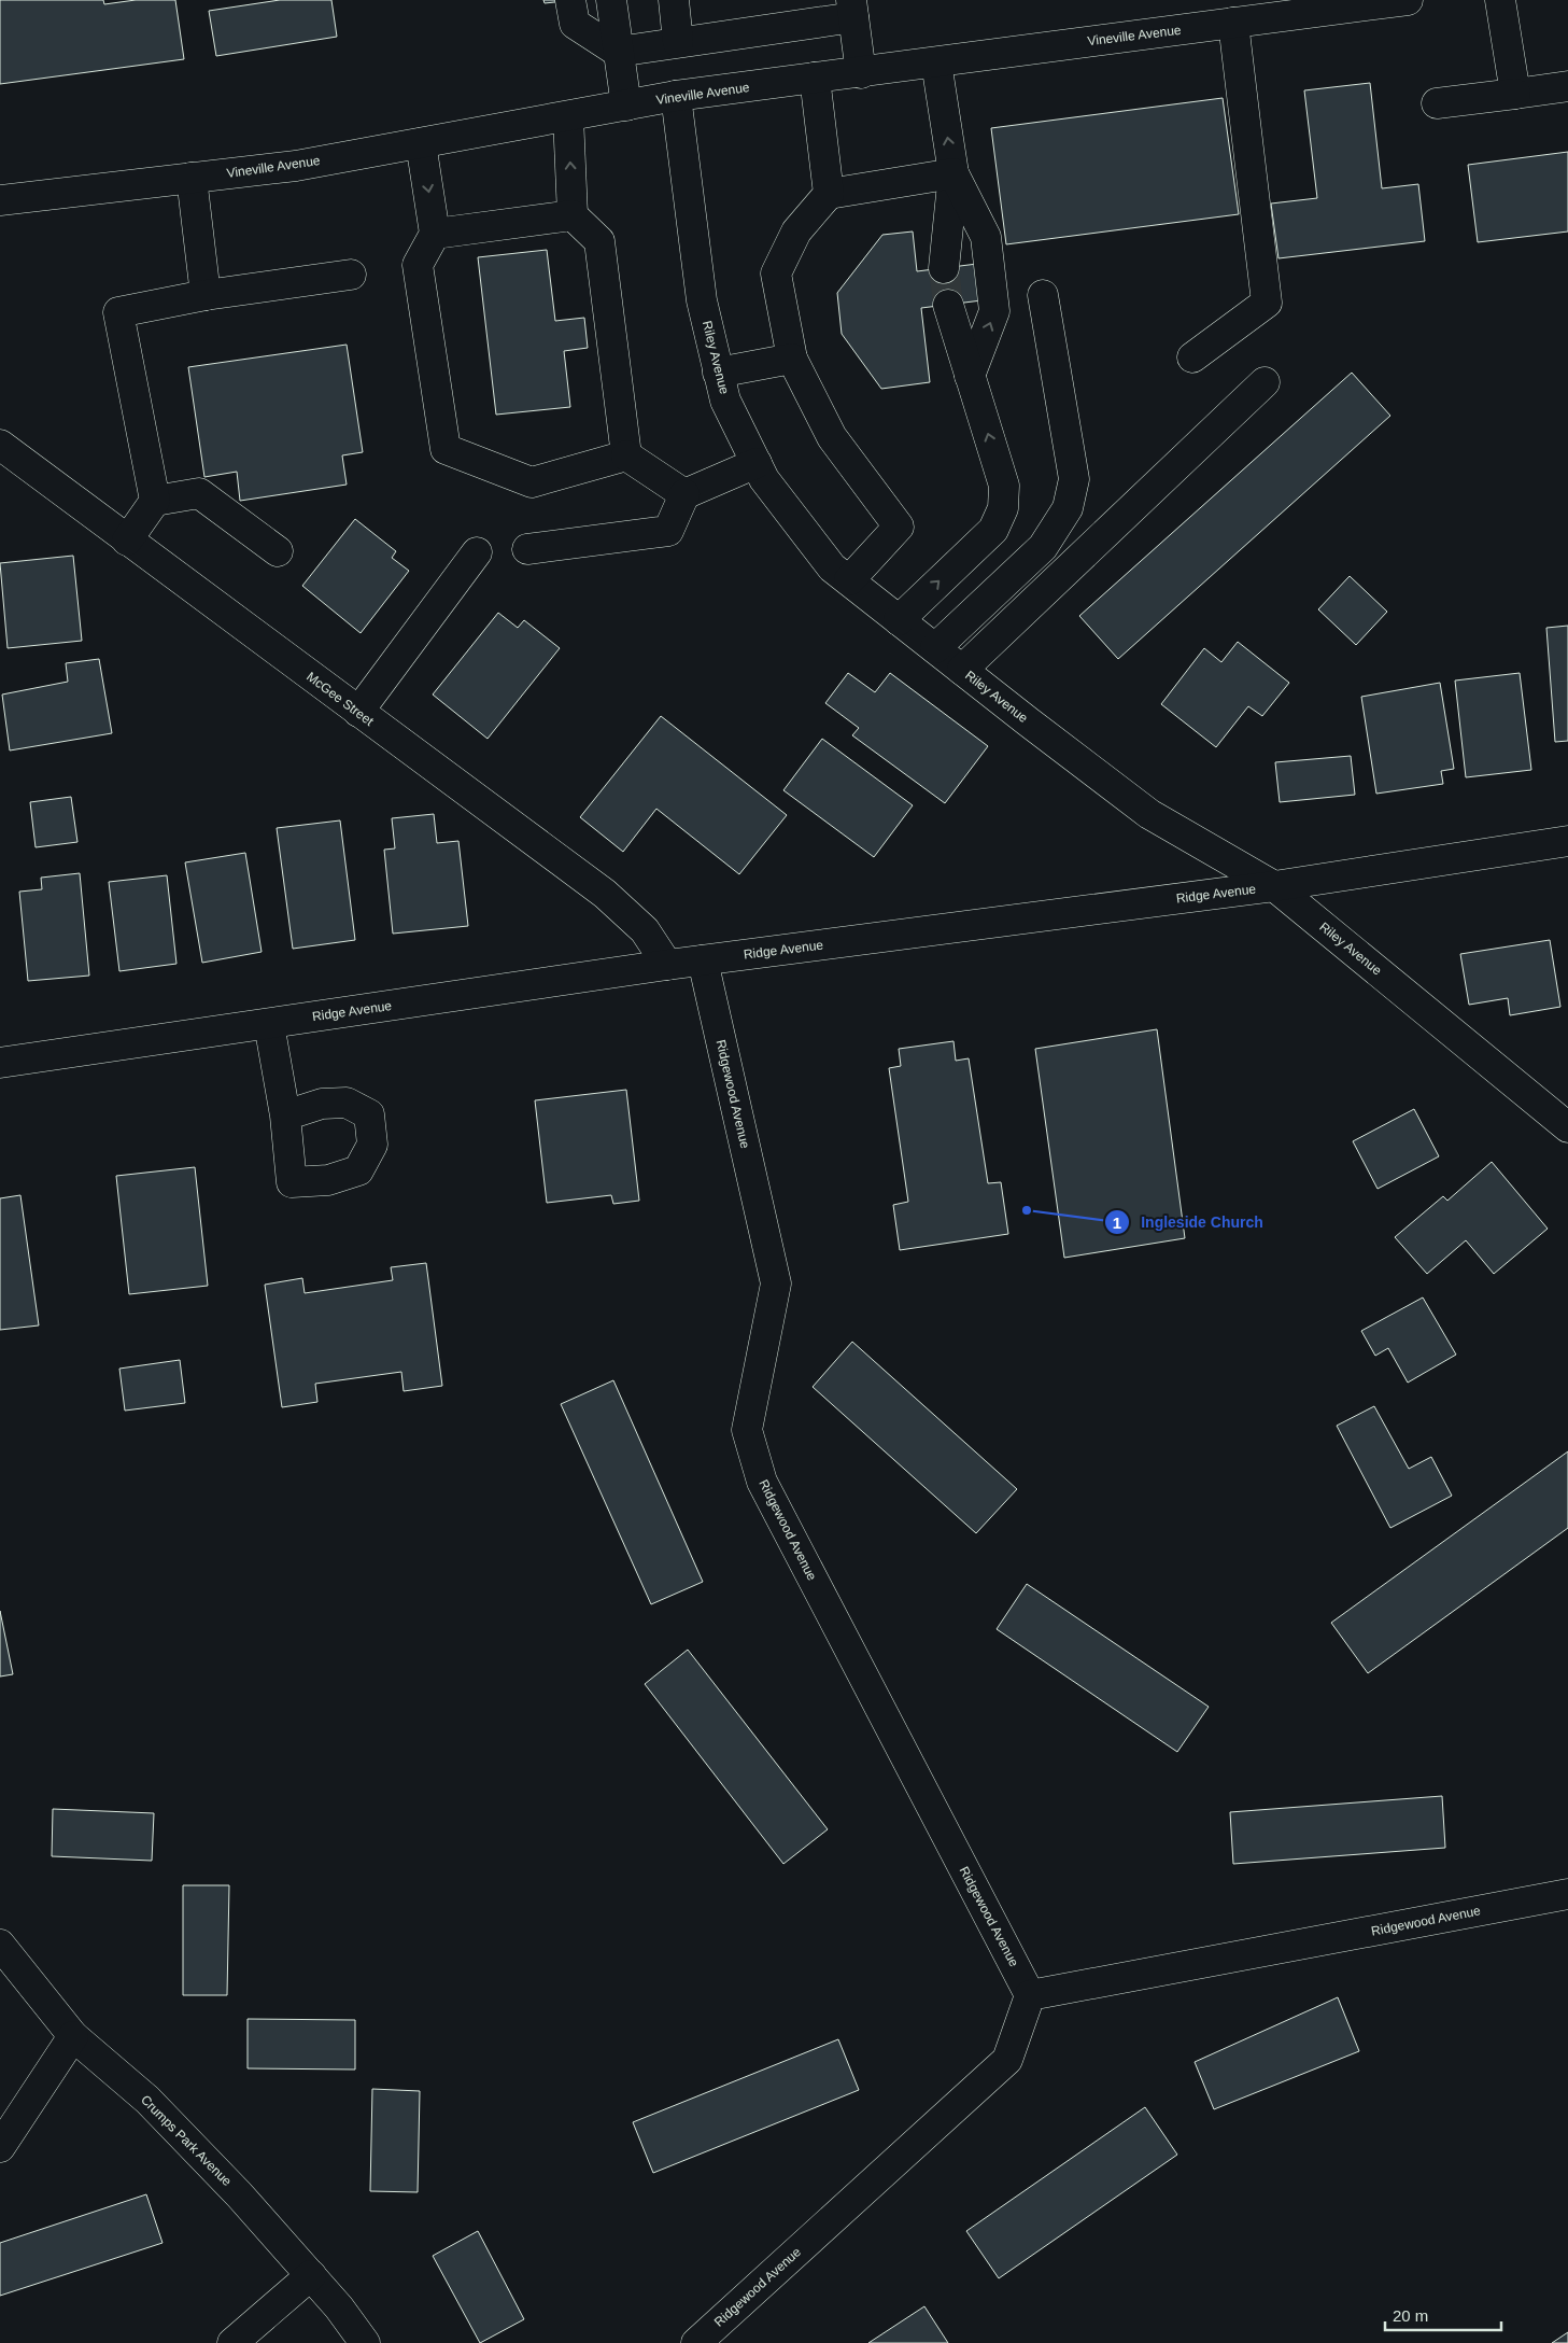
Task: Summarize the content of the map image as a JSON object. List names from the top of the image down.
{
  "streets": {
    "street": [
      "Vineville Avenue",
      "Riley Avenue",
      "McGee Street",
      "Ridge Avenue",
      "Ridgewood Avenue",
      "Crumps Park Avenue"
    ]
  },
  "crossings": [
    ["Vineville Avenue", "Riley Avenue"],
    ["Riley Avenue", "Ridge Avenue"],
    ["McGee Street", "Ridge Avenue"],
    ["Ridge Avenue", "Ridgewood Avenue"]
  ],
  "places": ["Ingleside Church"],
  "scale_bar": "20 m"
}
